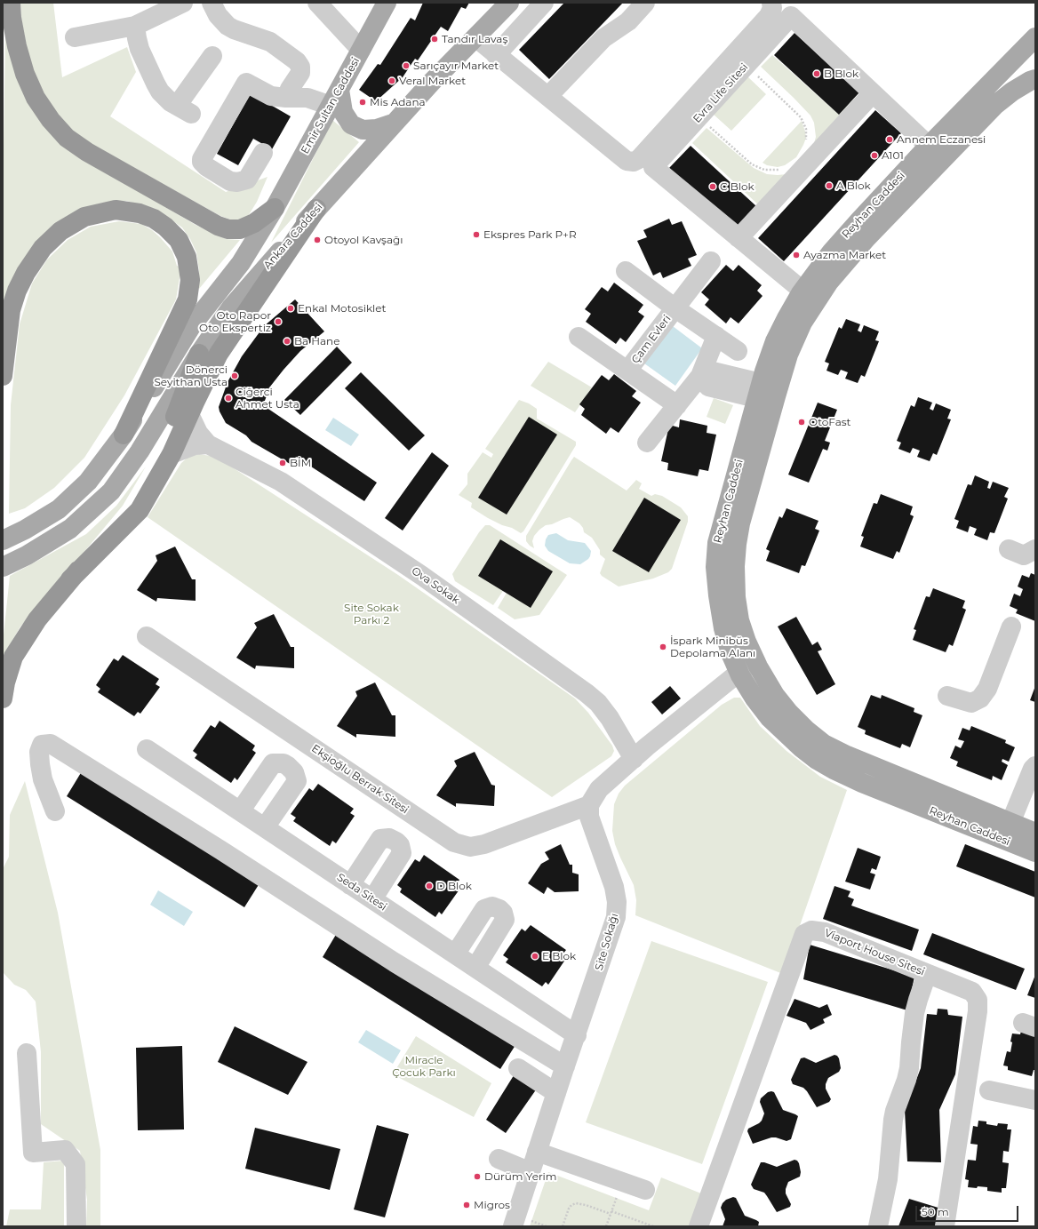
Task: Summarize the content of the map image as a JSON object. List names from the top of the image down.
{
  "streets": {
    "main road": ["Emir Sultan Caddesi", "Reyhan Caddesi", "Ankara Caddesi"],
    "street": [
      "Evra Life Sitesi",
      "Çam Evleri",
      "Ova Sokak",
      "Ekşioğlu Berrak Sitesi",
      "Seda Sitesi",
      "Site Sokağı",
      "Viaport House Sitesi"
    ]
  },
  "crossings": [
    ["Evra Life Sitesi", "Reyhan Caddesi"],
    ["Emir Sultan Caddesi", "Ankara Caddesi"],
    ["Ekşioğlu Berrak Sitesi", "Site Sokağı"],
    ["Seda Sitesi", "Site Sokağı"]
  ],
  "parks": ["Site Sokak Parkı 2", "Miracle Çocuk Parkı"],
  "places": [
    "Tandır Lavaş",
    "Sarıçayır Market",
    "B Blok",
    "Veral Market",
    "Mis Adana",
    "Annem Eczanesi",
    "A101",
    "A Blok",
    "C Blok",
    "Ekspres Park P+R",
    "Otoyol Kavşağı",
    "Ayazma Market",
    "Enkal Motosiklet",
    "Oto Rapor Oto Ekspertiz",
    "Ba Hane",
    "Dönerci Seyithan Usta",
    "Ciğerci Ahmet Usta",
    "OtoFast",
    "BİM",
    "İspark Minibüs Depolama Alanı",
    "D Blok",
    "E Blok",
    "Dürüm Yerim",
    "Migros"
  ],
  "scale_bar": "50 m"
}
